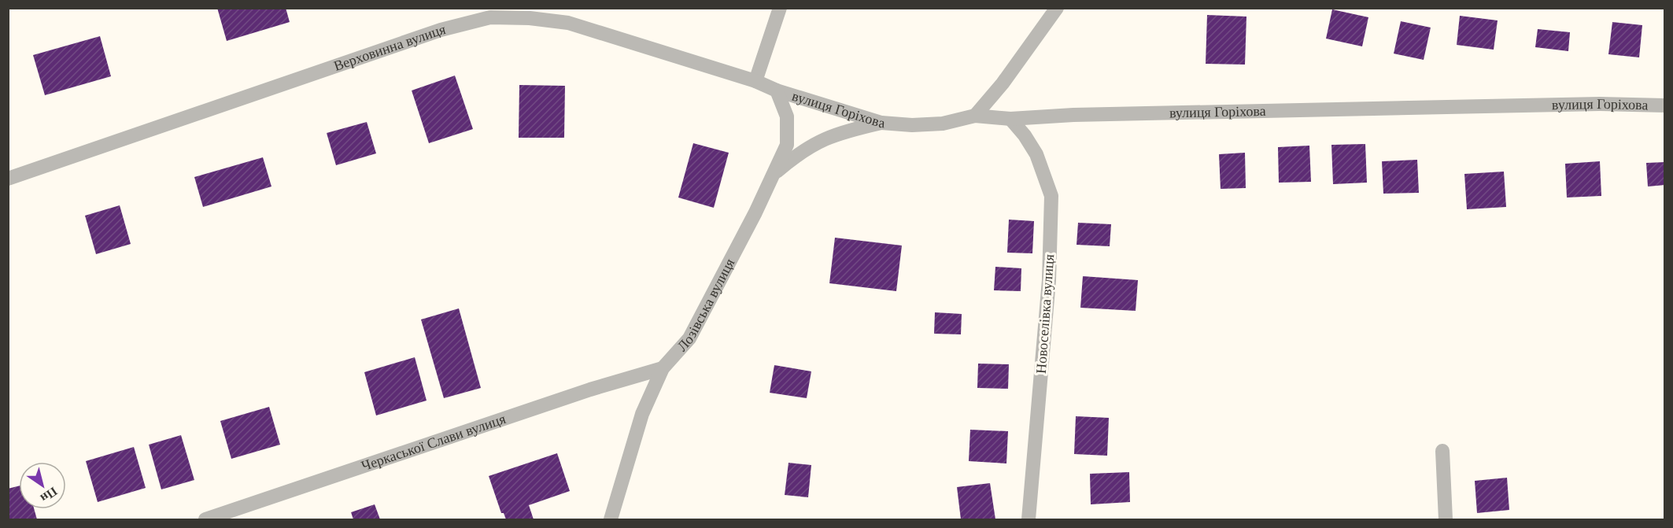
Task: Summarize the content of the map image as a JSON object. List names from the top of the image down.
{
  "streets": {
    "street": [
      "Верховинна вулиця",
      "вулиця Горіхова",
      "Лозівська вулиця",
      "Новоселівка вулиця",
      "Черкаської Слави вулиця"
    ]
  },
  "crossings": [
    ["Верховинна вулиця", "вулиця Горіхова"],
    ["Верховинна вулиця", "Лозівська вулиця"],
    ["вулиця Горіхова", "Лозівська вулиця"],
    ["вулиця Горіхова", "Новоселівка вулиця"],
    ["Лозівська вулиця", "Черкаської Слави вулиця"]
  ],
  "north": "bottom right"
}
